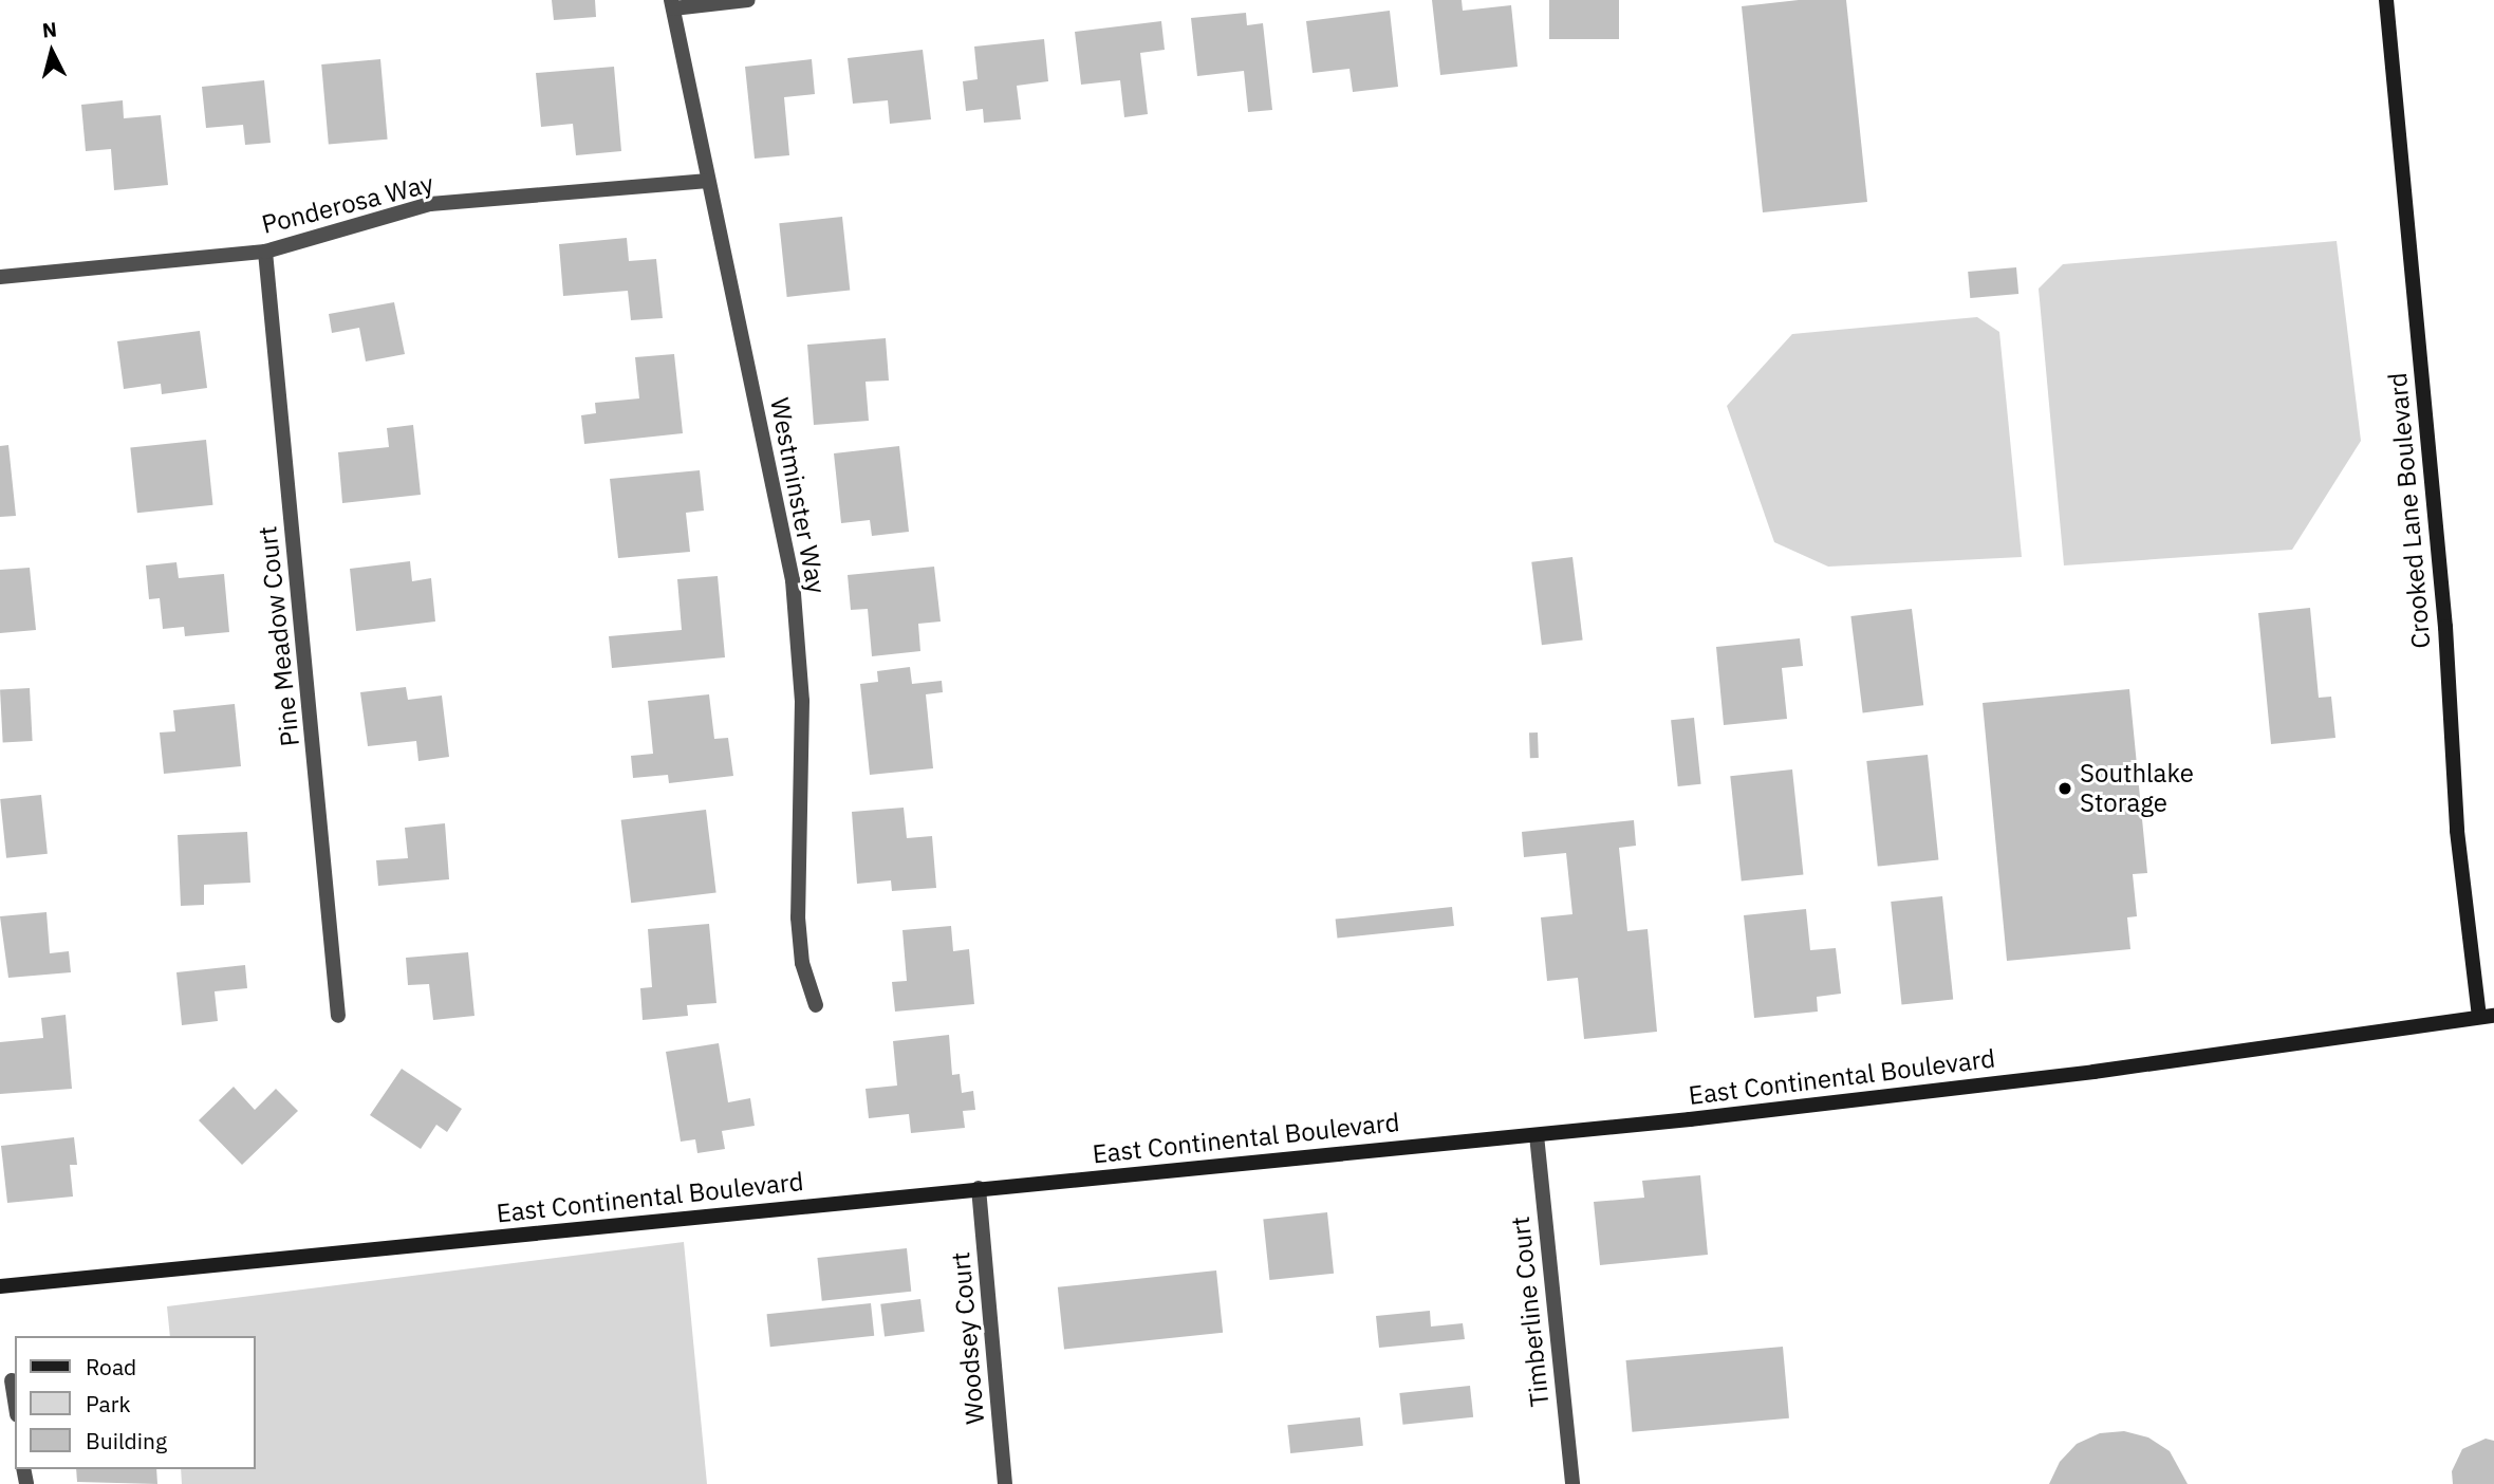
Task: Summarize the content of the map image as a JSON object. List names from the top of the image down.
{
  "streets": {
    "main road": ["Crooked Lane Boulevard", "East Continental Boulevard"],
    "street": [
      "Ponderosa Way",
      "Westminster Way",
      "Pine Meadow Court",
      "Timberline Court",
      "Woodsey Court"
    ]
  },
  "crossings": [
    ["Ponderosa Way", "Westminster Way"],
    ["Ponderosa Way", "Pine Meadow Court"],
    ["Crooked Lane Boulevard", "East Continental Boulevard"],
    ["East Continental Boulevard", "Timberline Court"],
    ["East Continental Boulevard", "Woodsey Court"]
  ],
  "places": ["Southlake Storage"],
  "legend": ["Road", "Park", "Building"],
  "north": "top"
}
